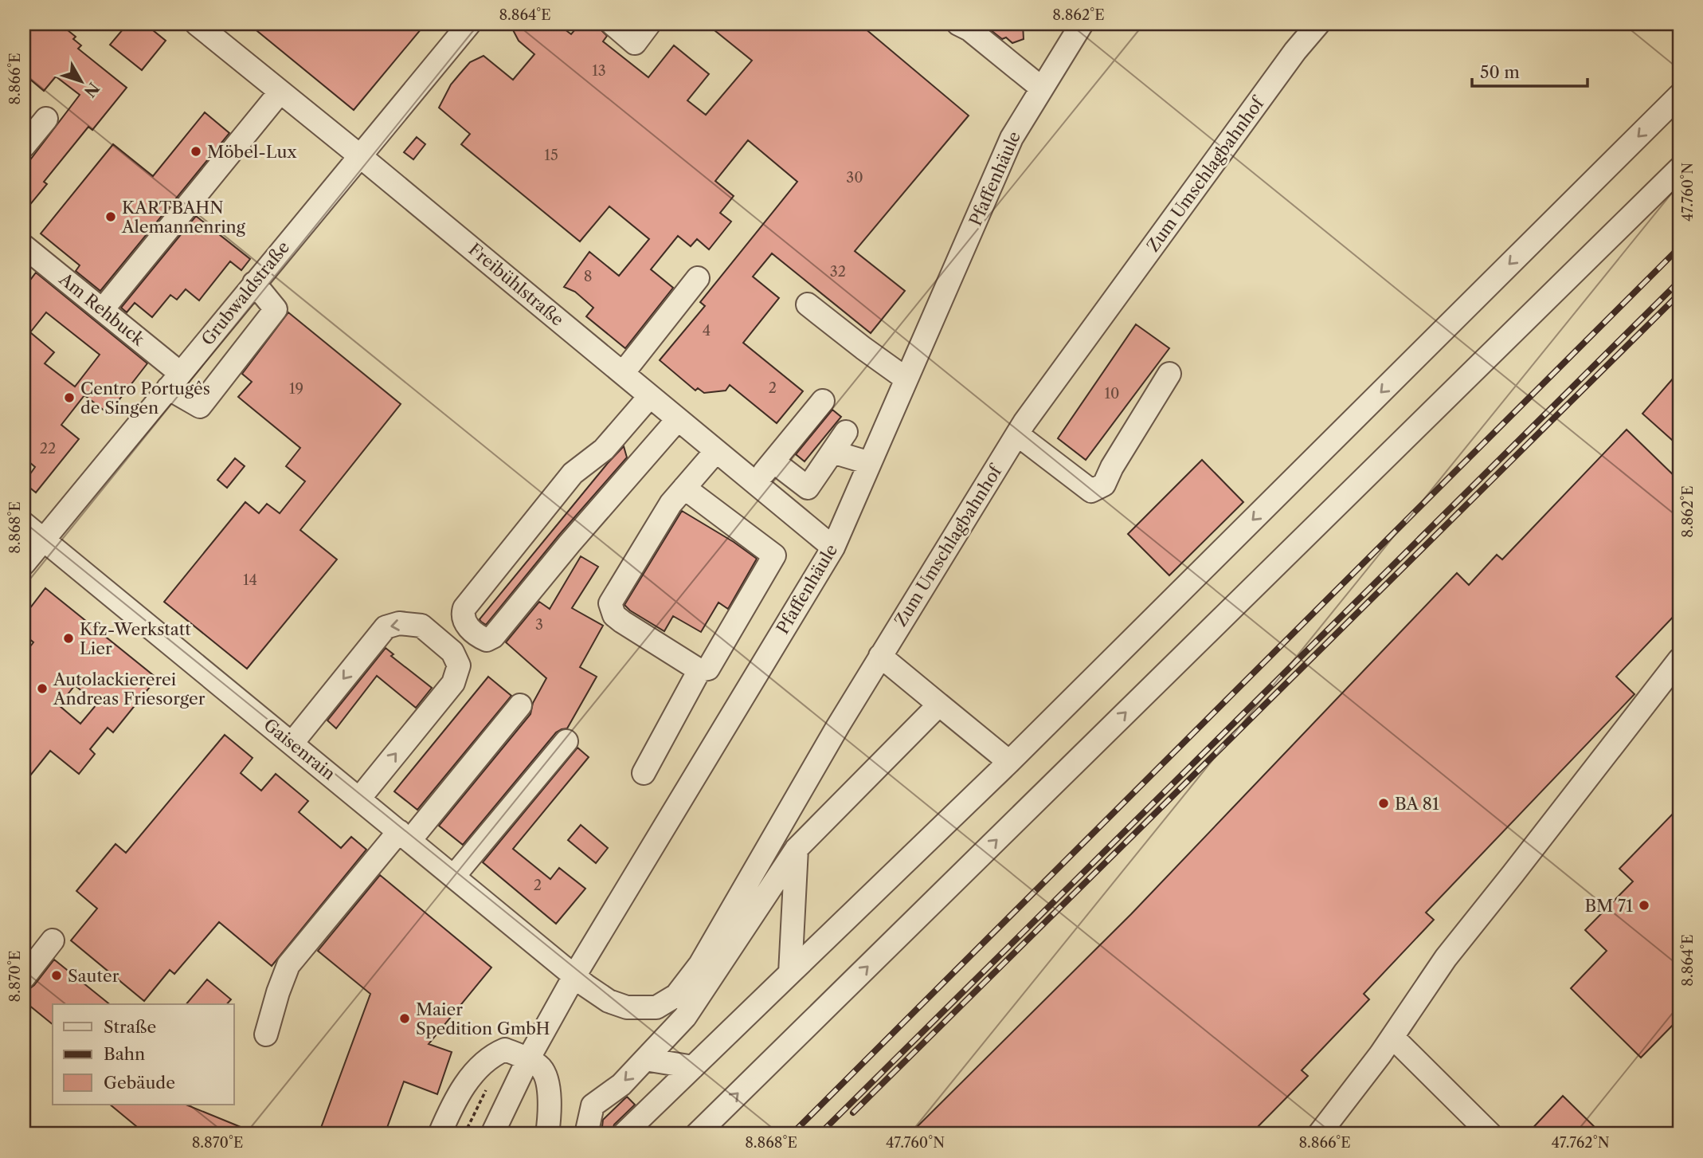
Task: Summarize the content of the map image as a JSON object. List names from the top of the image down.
{
  "streets": {
    "street": [
      "Zum Umschlagbahnhof",
      "Pfaffenhäule",
      "Freibühlstraße",
      "Grubwaldstraße",
      "Am Rehbuck",
      "Gaisenrain"
    ]
  },
  "crossings": [
    ["Zum Umschlagbahnhof", "Pfaffenhäule"],
    ["Zum Umschlagbahnhof", "Gaisenrain"],
    ["Pfaffenhäule", "Freibühlstraße"],
    ["Pfaffenhäule", "Gaisenrain"],
    ["Freibühlstraße", "Grubwaldstraße"],
    ["Grubwaldstraße", "Am Rehbuck"],
    ["Grubwaldstraße", "Gaisenrain"]
  ],
  "places": [
    "Möbel-Lux",
    "KARTBAHN Alemannenring",
    "Centro Portugês de Singen",
    "Kfz-Werkstatt Lier",
    "Autolackiererei Andreas Friesorger",
    "BA 81",
    "BM 71",
    "Sauter",
    "Maier Spedition GmbH"
  ],
  "house_numbers": [
    "13",
    "15",
    "30",
    "32",
    "8",
    "4",
    "2",
    "19",
    "10",
    "22",
    "14",
    "3",
    "2"
  ],
  "legend": ["Straße", "Bahn", "Gebäude"],
  "scale_bar": "50 m",
  "north": "bottom right",
  "coordinates": [
    "8.864°E",
    "8.862°E",
    "8.866°E",
    "47.760°N",
    "8.868°E",
    "8.870°E",
    "47.762°N"
  ]
}
